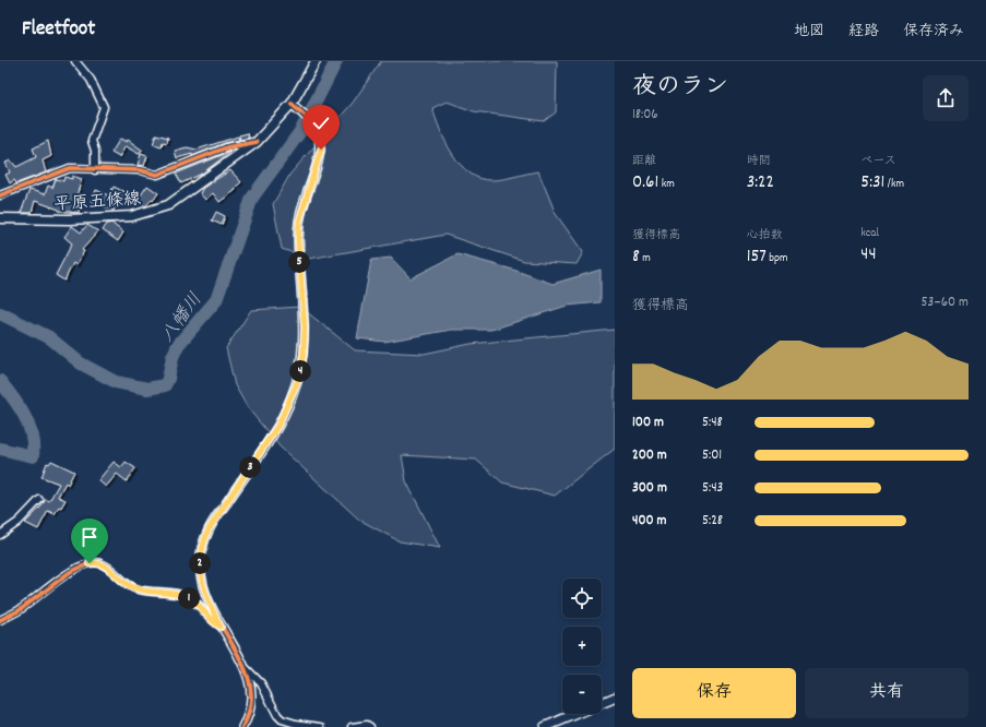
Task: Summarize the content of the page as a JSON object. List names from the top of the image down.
{
  "streets": {
    "main road": ["平原五條線"]
  },
  "water": ["八幡川"],
  "page": {
    "header": "Fleetfoot",
    "nav": ["地図", "経路", "保存済み"],
    "heading": ["夜のラン", "18:06"],
    "stats": [
      ["距離", "0.61 km"],
      ["時間", "3:22"],
      ["ペース", "5:31 /km"],
      ["獲得標高", "8 m"],
      ["心拍数", "157 bpm"],
      ["kcal", "44"]
    ],
    "pins": [
      "5",
      "4",
      "3",
      "2",
      "1"
    ],
    "chart": ["獲得標高", "53–60 m"],
    "list": [
      {
        "name": "100 m",
        "note": "5:48"
      },
      {
        "name": "200 m",
        "note": "5:01"
      },
      {
        "name": "300 m",
        "note": "5:43"
      },
      {
        "name": "400 m",
        "note": "5:28"
      }
    ],
    "map_buttons": ["+", "−"],
    "buttons": ["保存", "共有"]
  }
}
